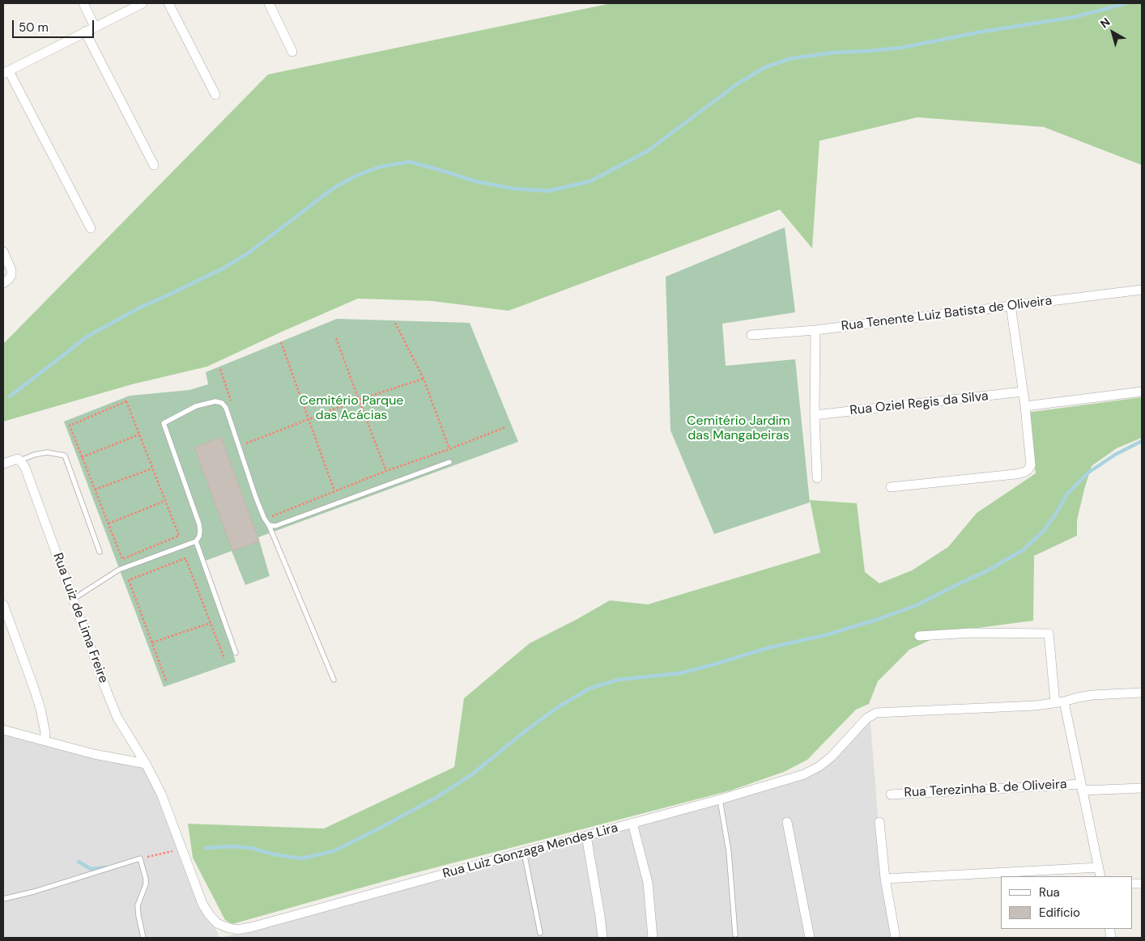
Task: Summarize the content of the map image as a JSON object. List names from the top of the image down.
{
  "streets": {
    "street": [
      "Rua Tenente Luiz Batista de Oliveira",
      "Rua Oziel Regis da Silva",
      "Rua Luiz de Lima Freire",
      "Rua Terezinha B. de Oliveira",
      "Rua Luiz Gonzaga Mendes Lira"
    ]
  },
  "crossings": [
    ["Rua Luiz de Lima Freire", "Rua Luiz Gonzaga Mendes Lira"]
  ],
  "parks": ["Cemitério Parque das Acácias", "Cemitério Jardim das Mangabeiras"],
  "legend": ["Rua", "Edifício"],
  "scale_bar": "50 m",
  "north": "top left"
}
